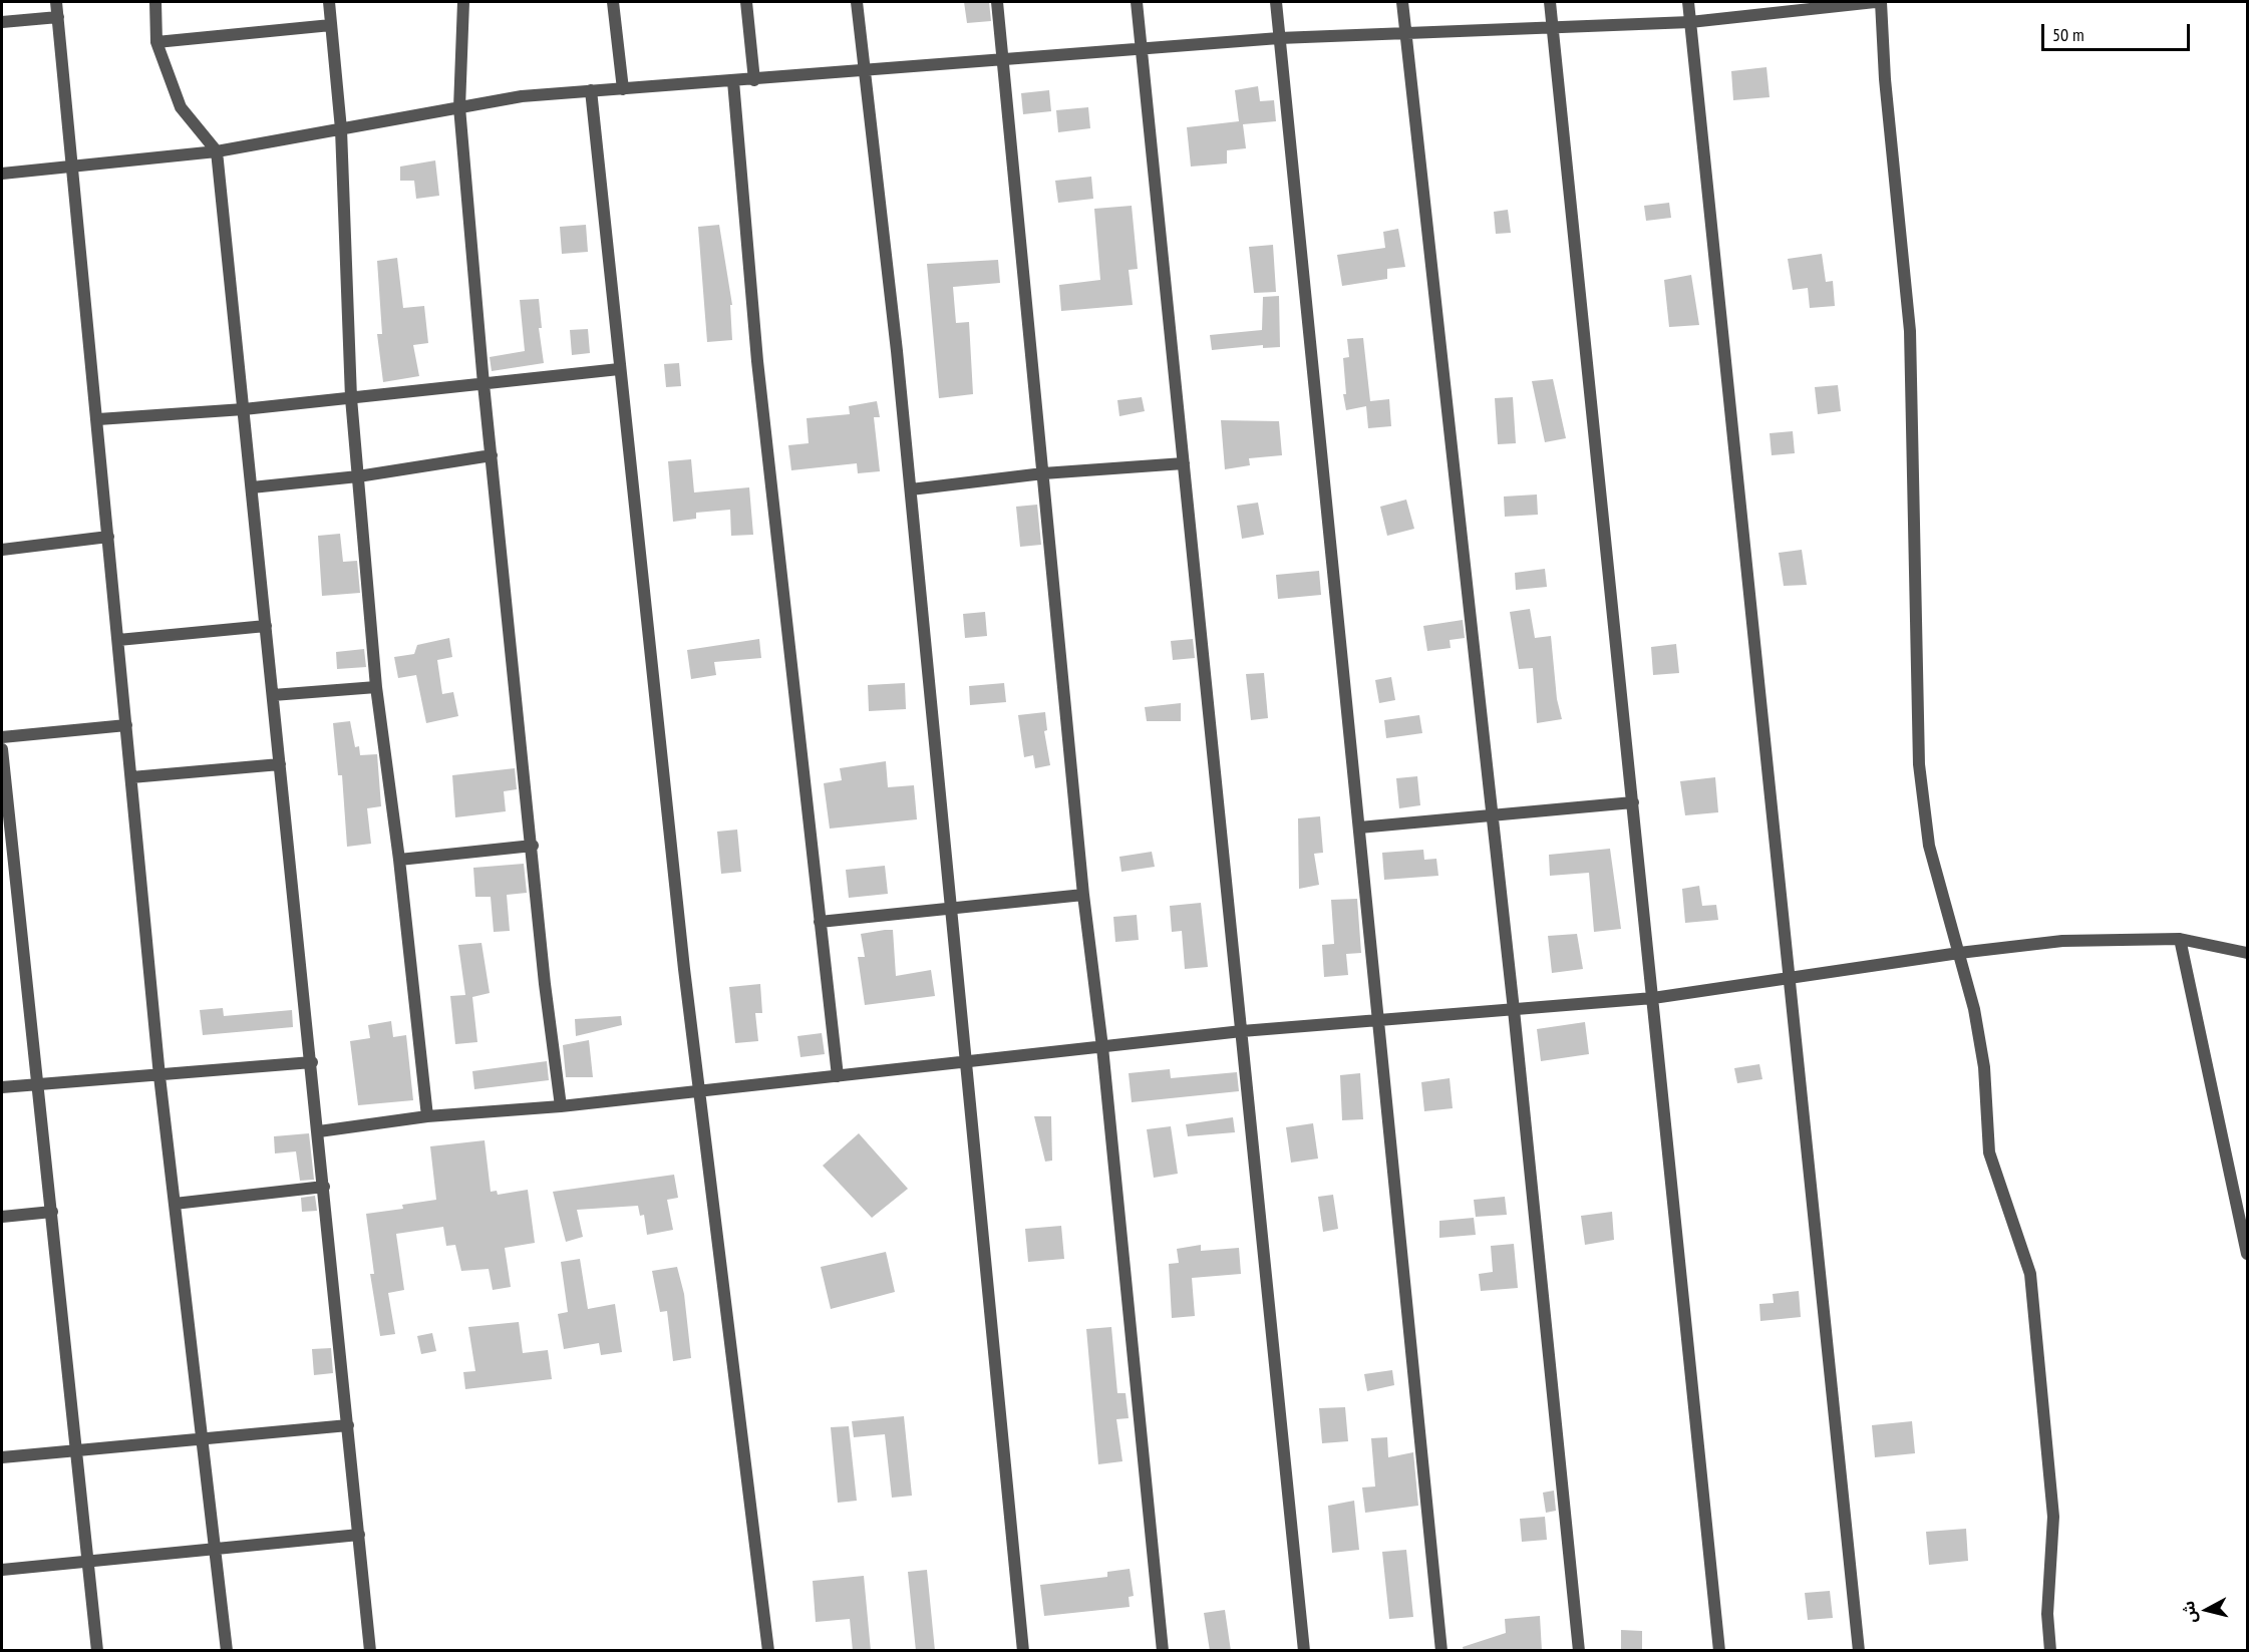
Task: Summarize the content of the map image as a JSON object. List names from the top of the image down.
{
  "scale_bar": "50 m",
  "north": "left"
}
